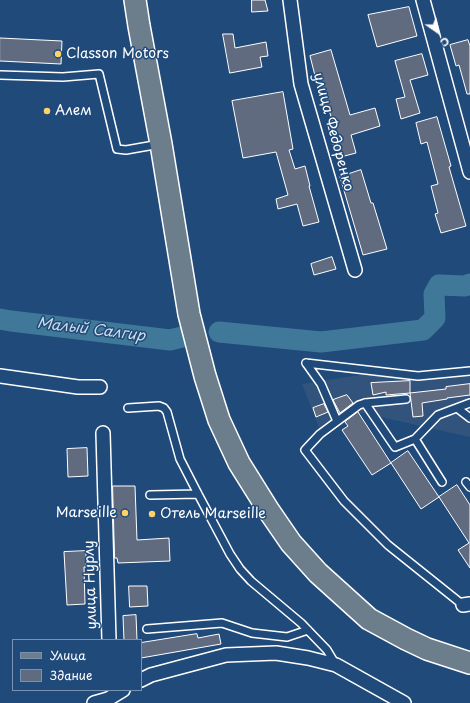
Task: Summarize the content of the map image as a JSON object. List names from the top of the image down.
{
  "streets": {
    "street": ["улица Федоренко", "улица Нурлу"]
  },
  "water": ["Малый Салгир"],
  "places": [
    "Classon Motors",
    "Алем",
    "Marseille",
    "Отель Marseille"
  ],
  "legend": ["Улица", "Здание"],
  "north": "bottom right"
}
